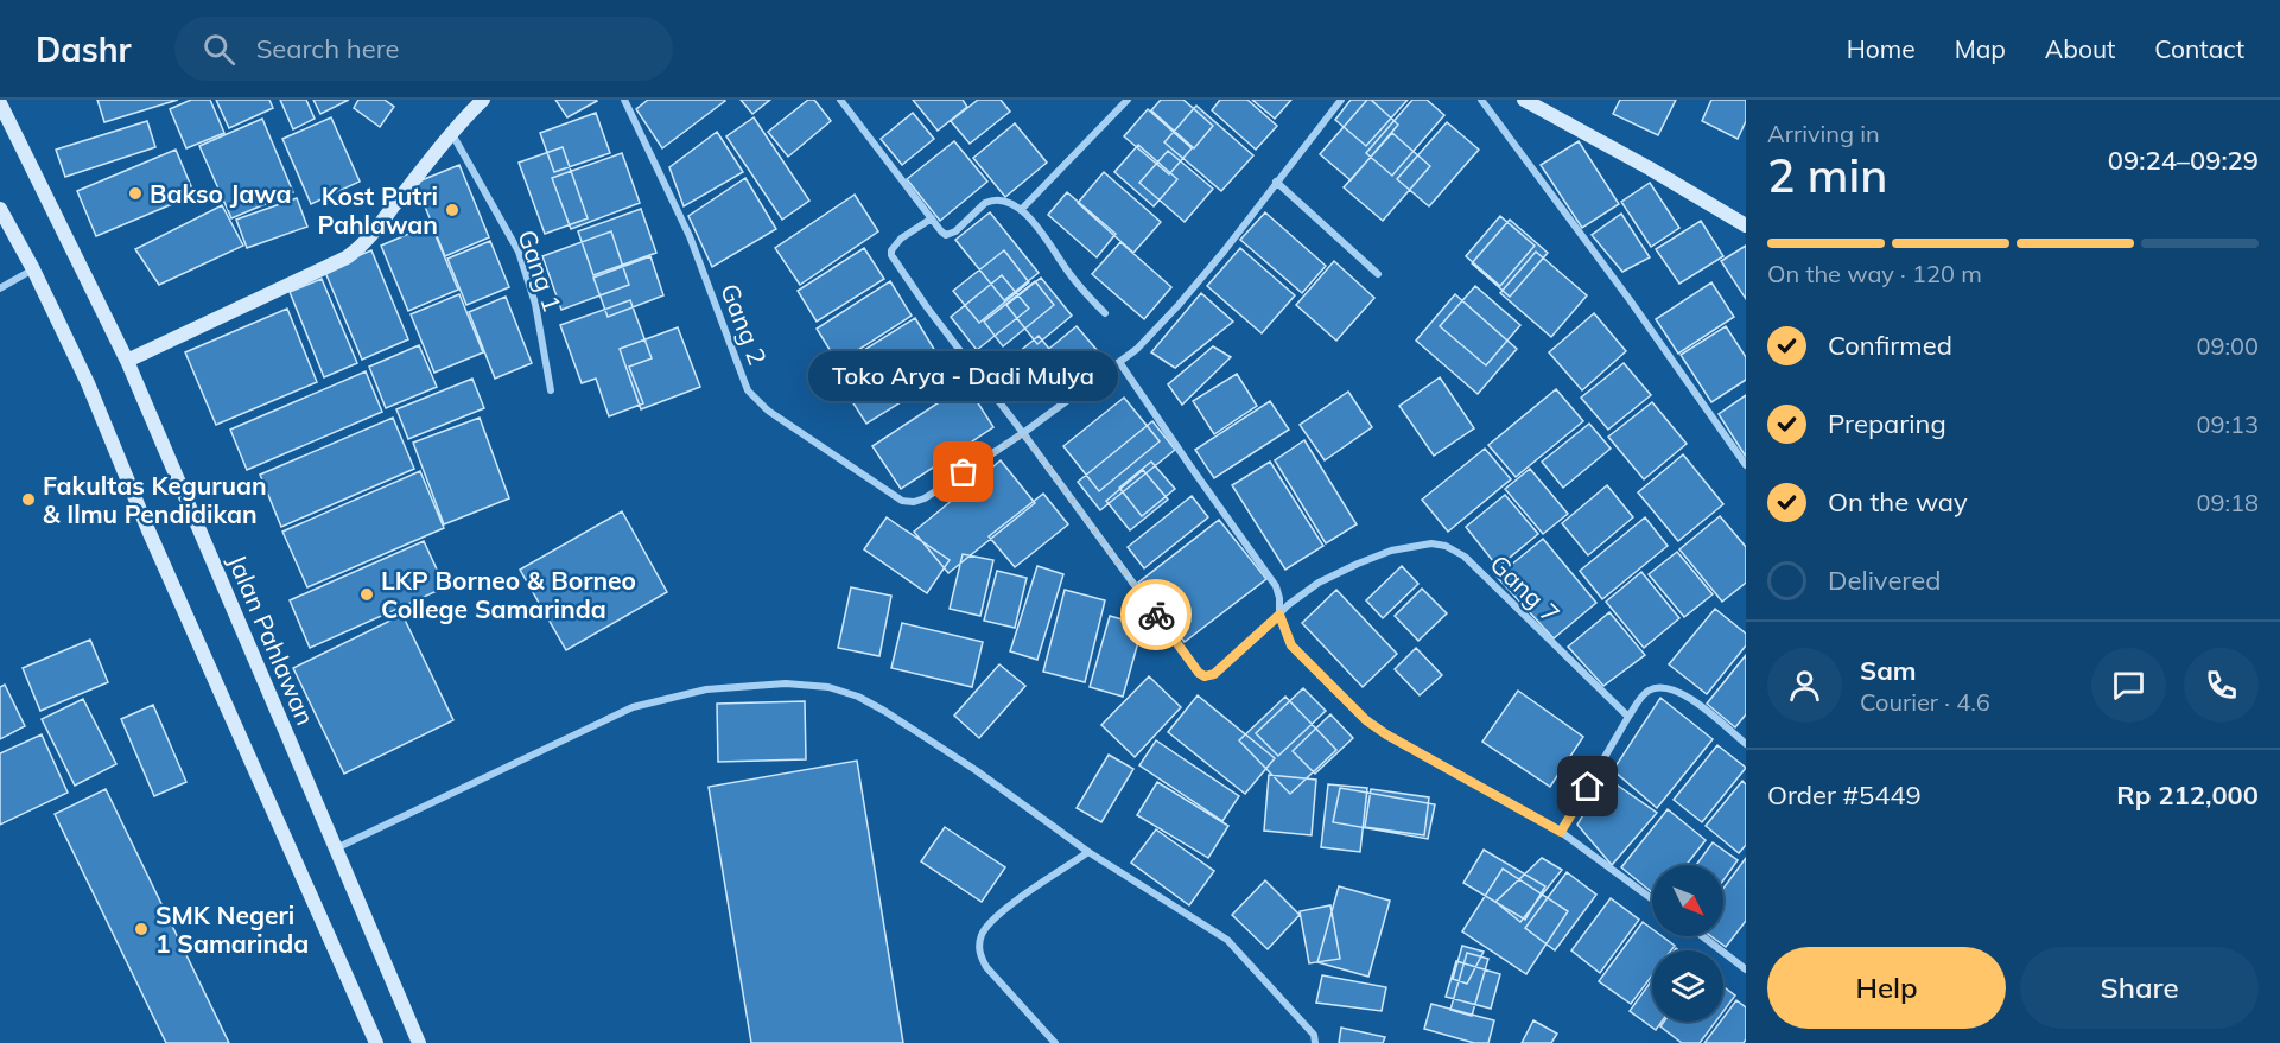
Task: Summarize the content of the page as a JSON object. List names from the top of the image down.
{
  "streets": {
    "street": [
      "Gang 1",
      "Gang 2",
      "Gang 7",
      "Jalan Pahlawan"
    ]
  },
  "crossings": [
    ["Gang 2", "Gang 7"]
  ],
  "places": [
    "Bakso Jawa",
    "Kost Putri Pahlawan",
    "Toko Arya - Dadi Mulya",
    "Fakultas Keguruan & Ilmu Pendidikan",
    "LKP Borneo & Borneo College Samarinda",
    "SMK Negeri 1 Samarinda"
  ],
  "north": "bottom right",
  "page": {
    "header": "Dashr",
    "search": "Search here",
    "nav": [
      "Home",
      "Map",
      "About",
      "Contact"
    ],
    "heading": ["2 min", "Arriving in", "09:24–09:29"],
    "panel": [
      "Sam",
      "Courier · 4.6",
      "Order #5449",
      "Rp 212,000"
    ],
    "bar": "On the way · 120 m",
    "list": [
      ["Confirmed", "09:00"],
      ["Preparing", "09:13"],
      ["On the way", "09:18"],
      "Delivered"
    ],
    "bubble": "Toko Arya - Dadi Mulya",
    "buttons": ["Help", "Share"]
  }
}
